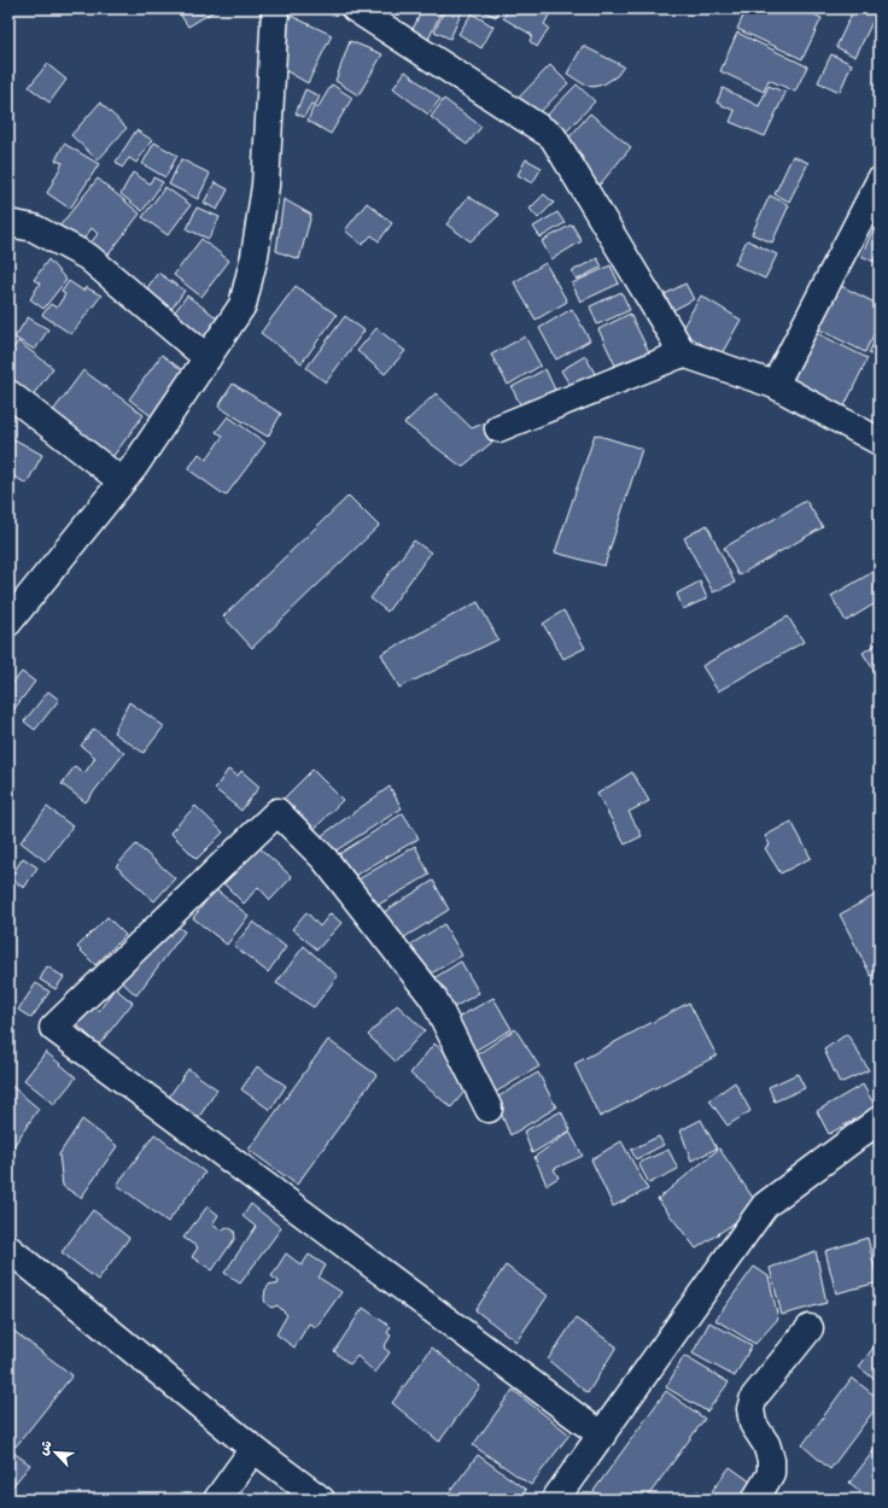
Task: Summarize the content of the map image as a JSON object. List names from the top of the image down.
{
  "north": "top left"
}
